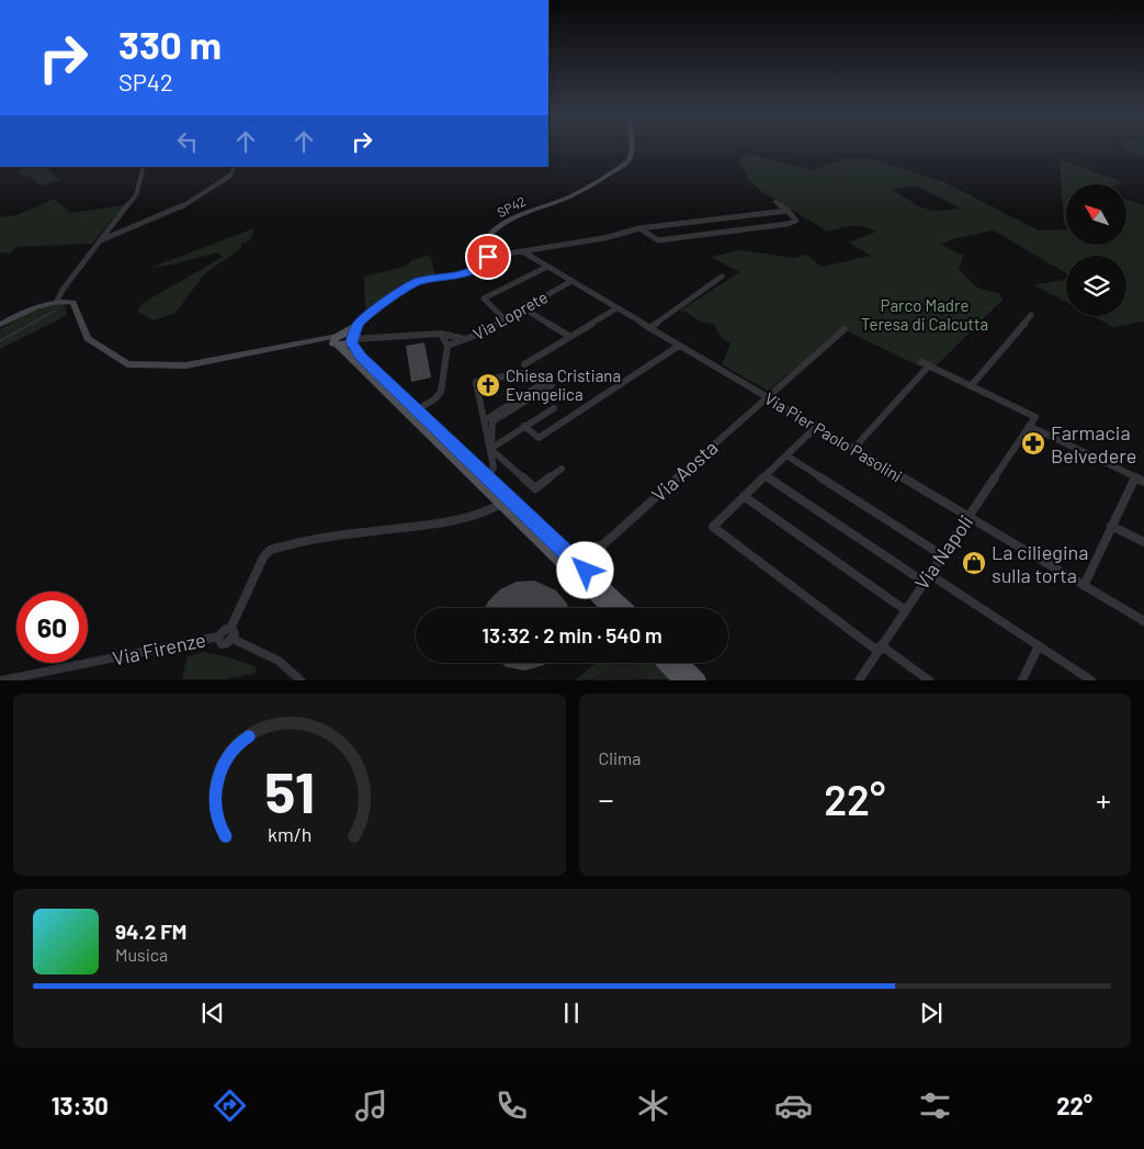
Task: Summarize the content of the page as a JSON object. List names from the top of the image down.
{
  "streets": {
    "main road": ["SP42"],
    "street": [
      "Via Loprete",
      "Via Pier Paolo Pasolini",
      "Via Aosta",
      "Via Napoli",
      "Via Firenze"
    ]
  },
  "crossings": [
    ["Via Loprete", "Via Pier Paolo Pasolini"],
    ["Via Pier Paolo Pasolini", "Via Aosta"],
    ["Via Pier Paolo Pasolini", "Via Napoli"]
  ],
  "parks": ["Parco Madre Teresa di Calcutta"],
  "places": {
    "church": ["Chiesa Cristiana Evangelica"],
    "pharmacy": ["Farmacia Belvedere"],
    "shop": ["La ciliegina sulla torta"]
  },
  "north": "top left",
  "page": {
    "turn": ["330 m", "SP42"],
    "limit": "60",
    "trip": "13:32 · 2 min · 540 m",
    "tile": "Clima",
    "heat": ["−", "22°", "+"],
    "song": ["94.2 FM", "Musica"],
    "tabs": ["13:30", "22°"],
    "gauge": ["51", "km/h"]
  }
}
